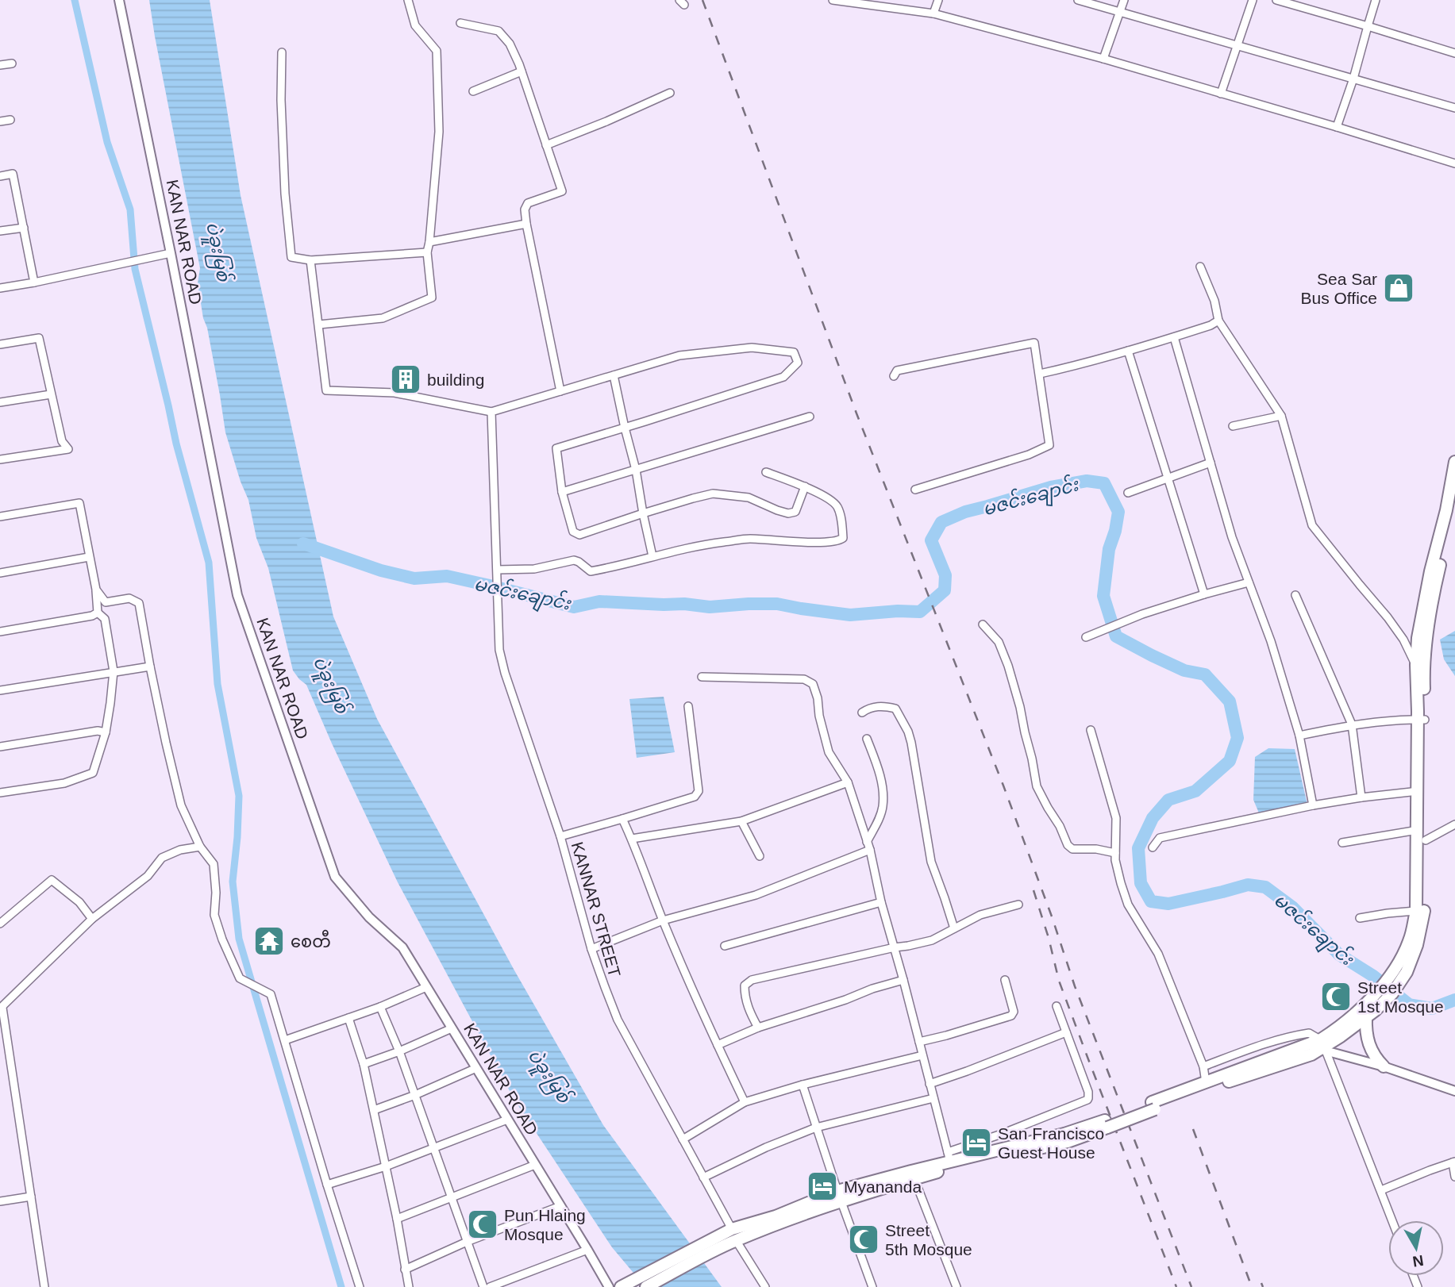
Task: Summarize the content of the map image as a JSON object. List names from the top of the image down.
{
  "streets": {
    "street": ["KAN NAR ROAD", "KANNAR STREET"]
  },
  "water": ["ပဲခူးမြစ်", "မဇင်းချောင်း"],
  "places": {
    "shop": ["Sea Sar Bus Office"],
    "building": ["building"],
    "temple": ["စေတီ"],
    "mosque": ["Street 1st Mosque", "Pun Hlaing Mosque", "Street 5th Mosque"],
    "hotel": ["San Francisco Guest House", "Myananda"]
  },
  "north": "bottom"
}
